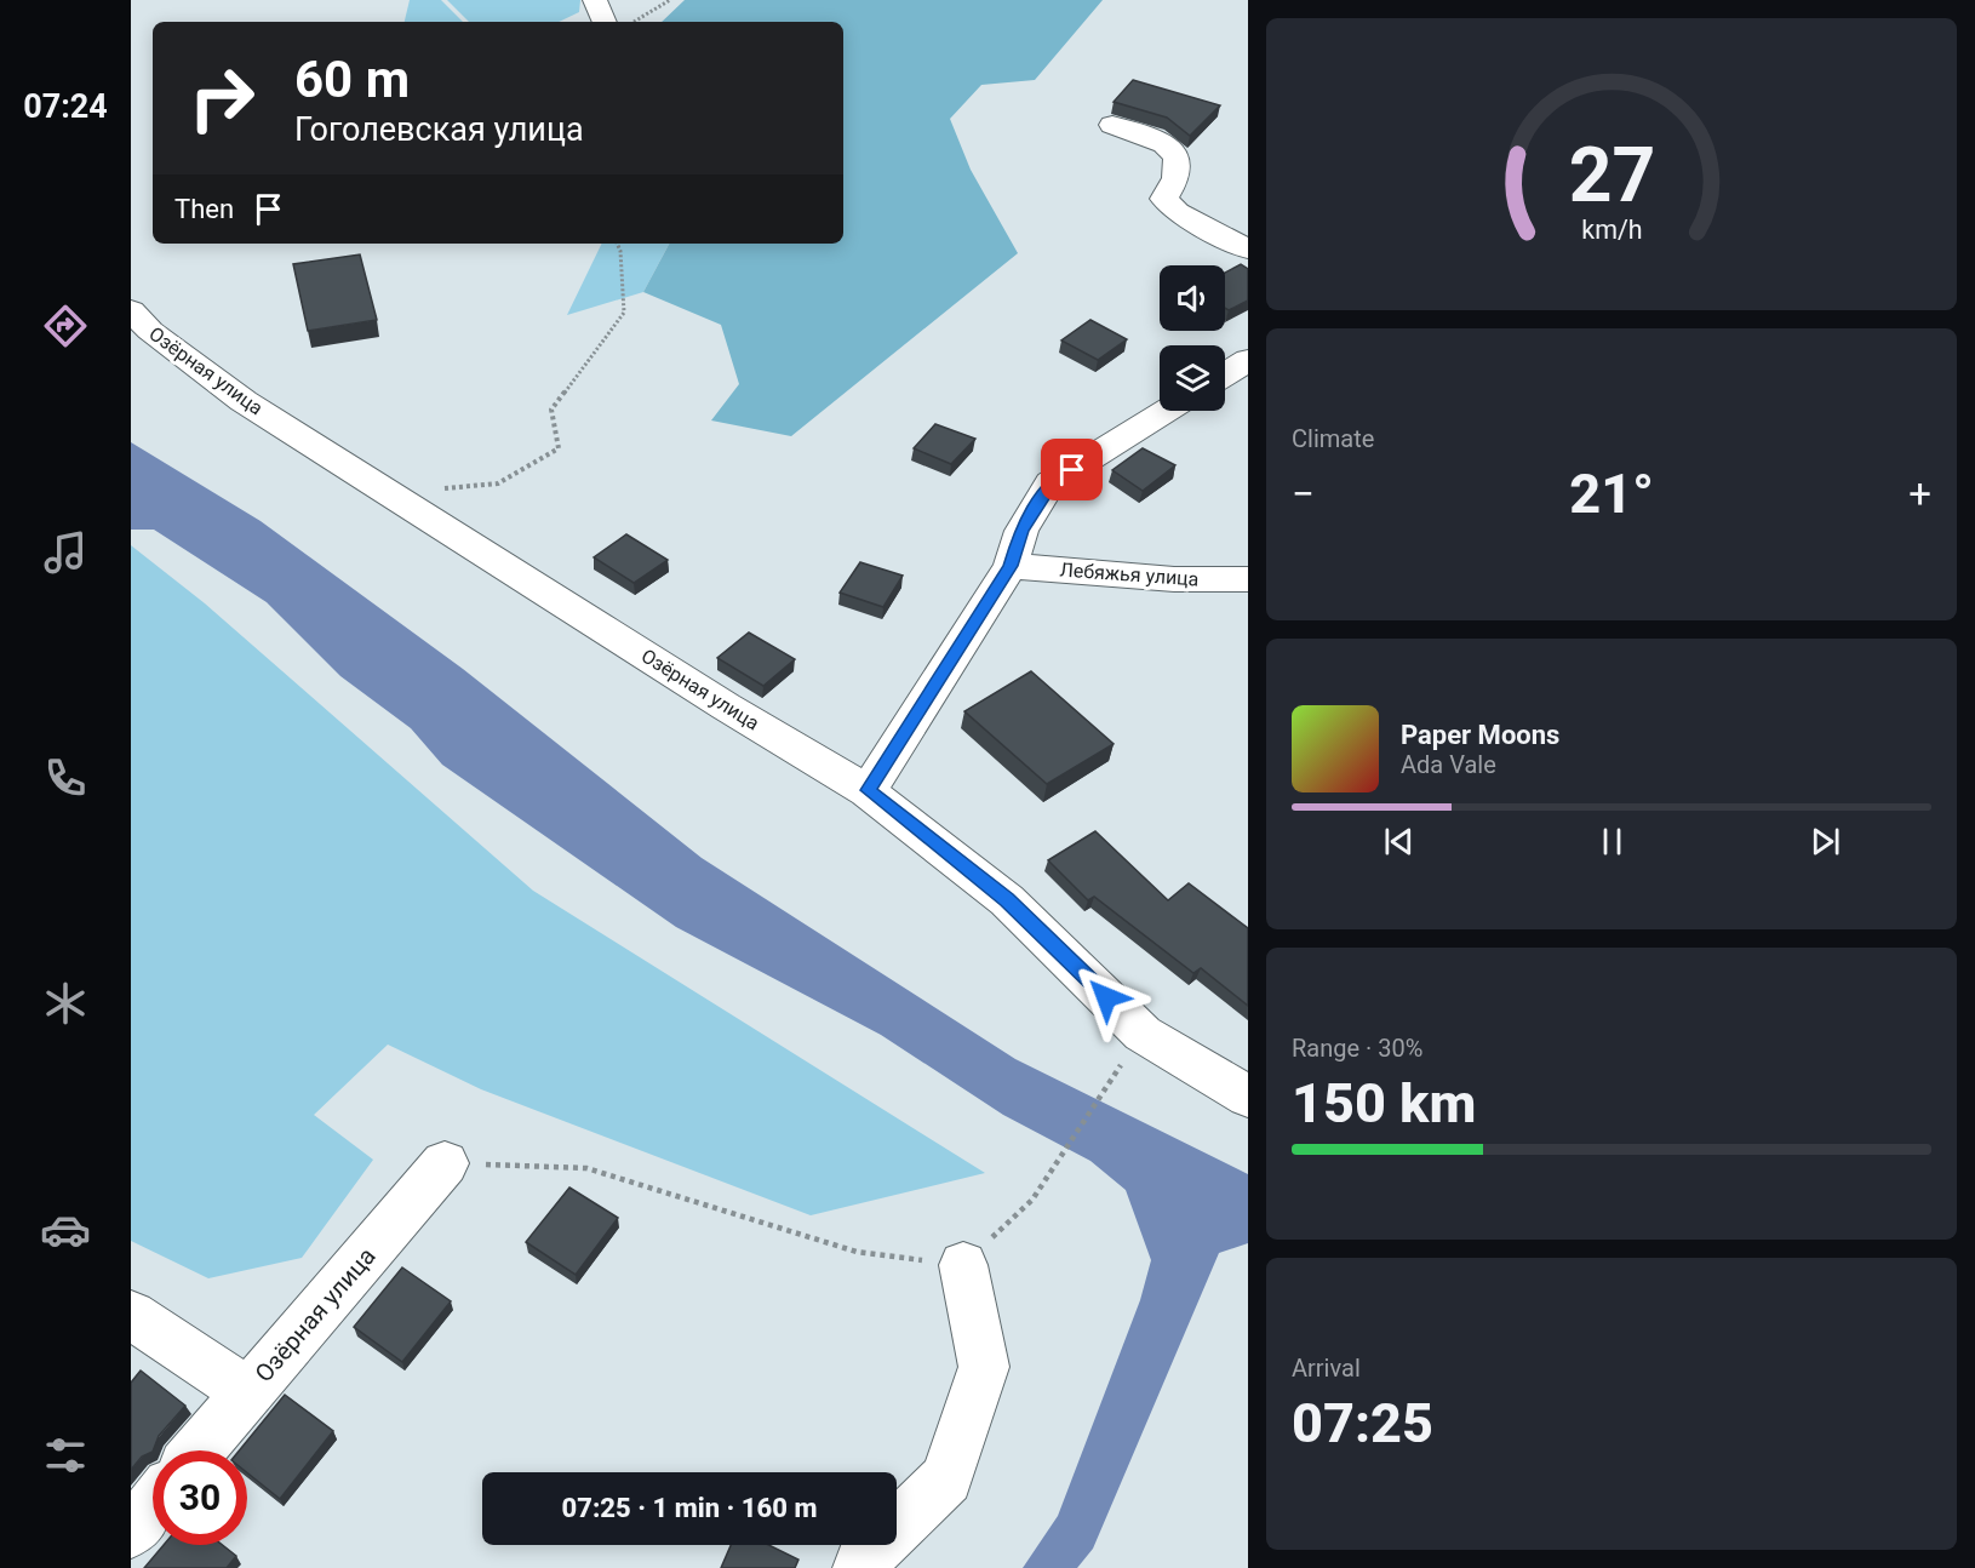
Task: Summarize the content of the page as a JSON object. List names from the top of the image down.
{
  "streets": {
    "street": ["Озёрная улица", "Лебяжья улица"]
  },
  "page": {
    "tabs": "07:24",
    "turn": ["60 m", "Гоголевская улица"],
    "then": "Then",
    "tile": [
      "Climate",
      ["Range · 30%", "150 km"],
      ["Arrival", "07:25"]
    ],
    "heat": ["−", "21°", "+"],
    "song": ["Paper Moons", "Ada Vale"],
    "limit": "30",
    "trip": "07:25 · 1 min · 160 m",
    "gauge": ["27", "km/h"]
  }
}
